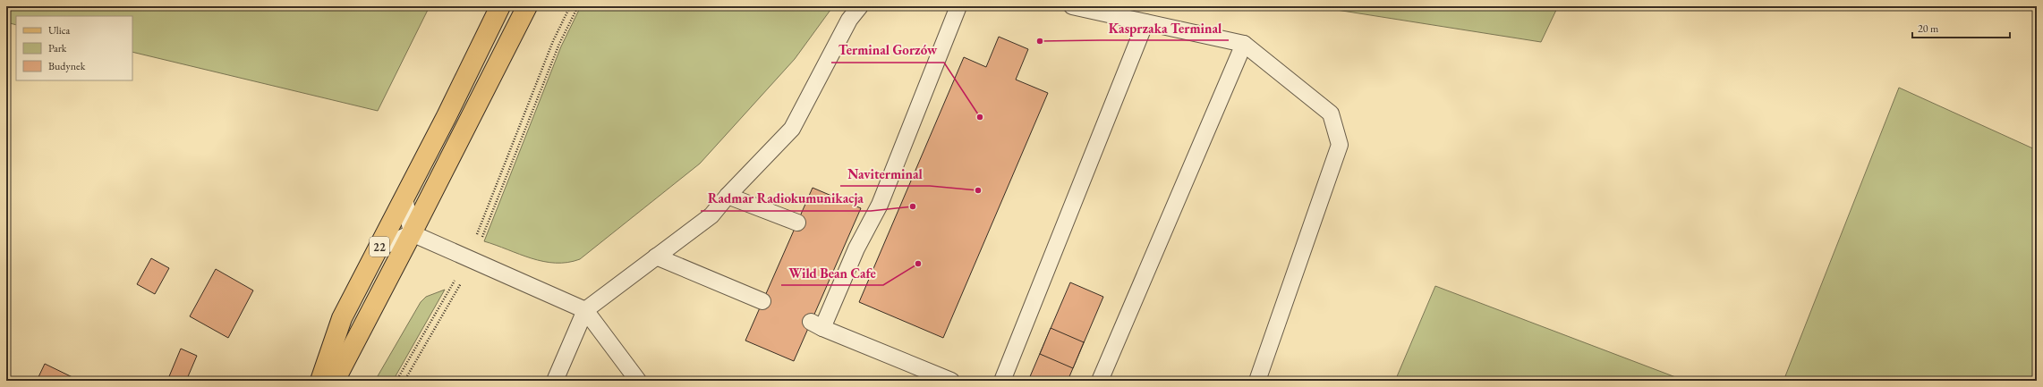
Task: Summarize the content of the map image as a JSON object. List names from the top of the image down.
{
  "streets": {
    "main road": ["22"]
  },
  "places": [
    "Kasprzaka Terminal",
    "Terminal Gorzów",
    "Naviterminal",
    "Radmar Radiokumunikacja",
    "Wild Bean Cafe"
  ],
  "legend": ["Ulica", "Park", "Budynek"],
  "scale_bar": "20 m"
}
